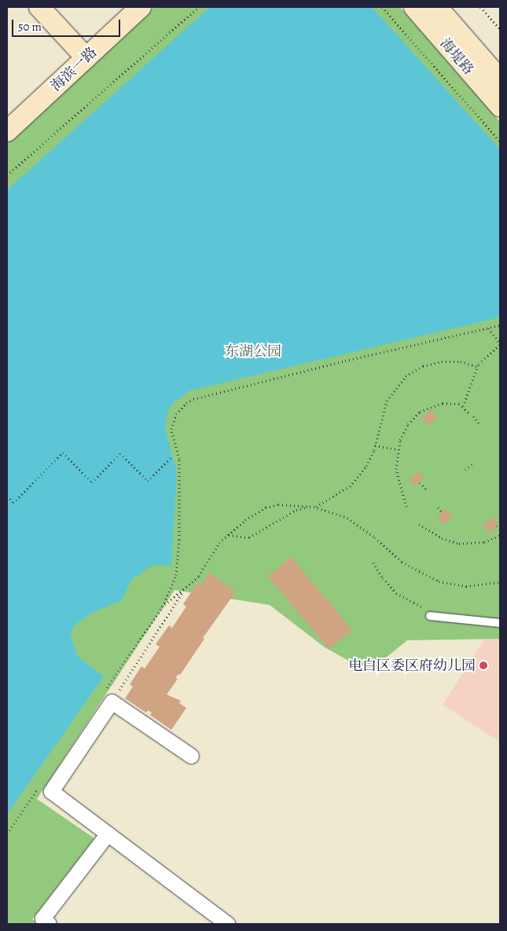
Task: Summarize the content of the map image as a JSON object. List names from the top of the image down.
{
  "streets": {
    "street": ["海堤路", "海滨一路"]
  },
  "parks": ["东湖公园"],
  "places": ["电白区委区府幼儿园"],
  "scale_bar": "50 m"
}
